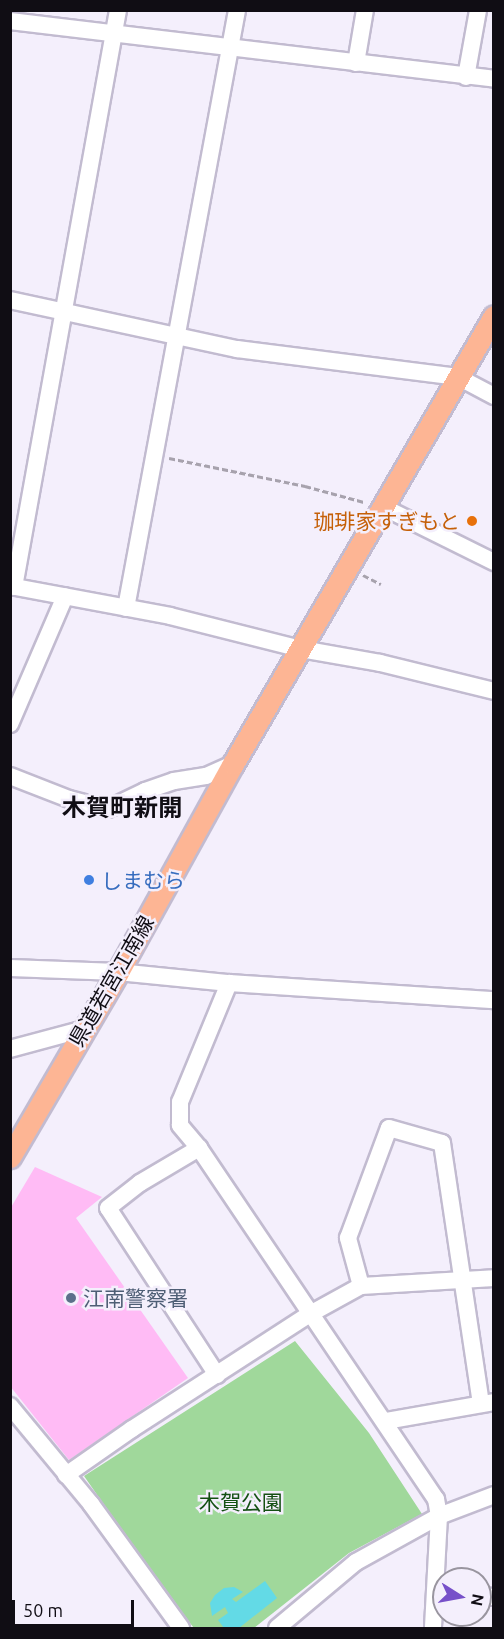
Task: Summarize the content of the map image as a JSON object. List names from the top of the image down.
{
  "streets": {
    "main road": ["県道若宮江南線"]
  },
  "districts": ["木賀町新開"],
  "parks": ["木賀公園"],
  "places": ["珈琲家すぎもと", "しまむら", "江南警察署"],
  "scale_bar": "50 m",
  "north": "right"
}
